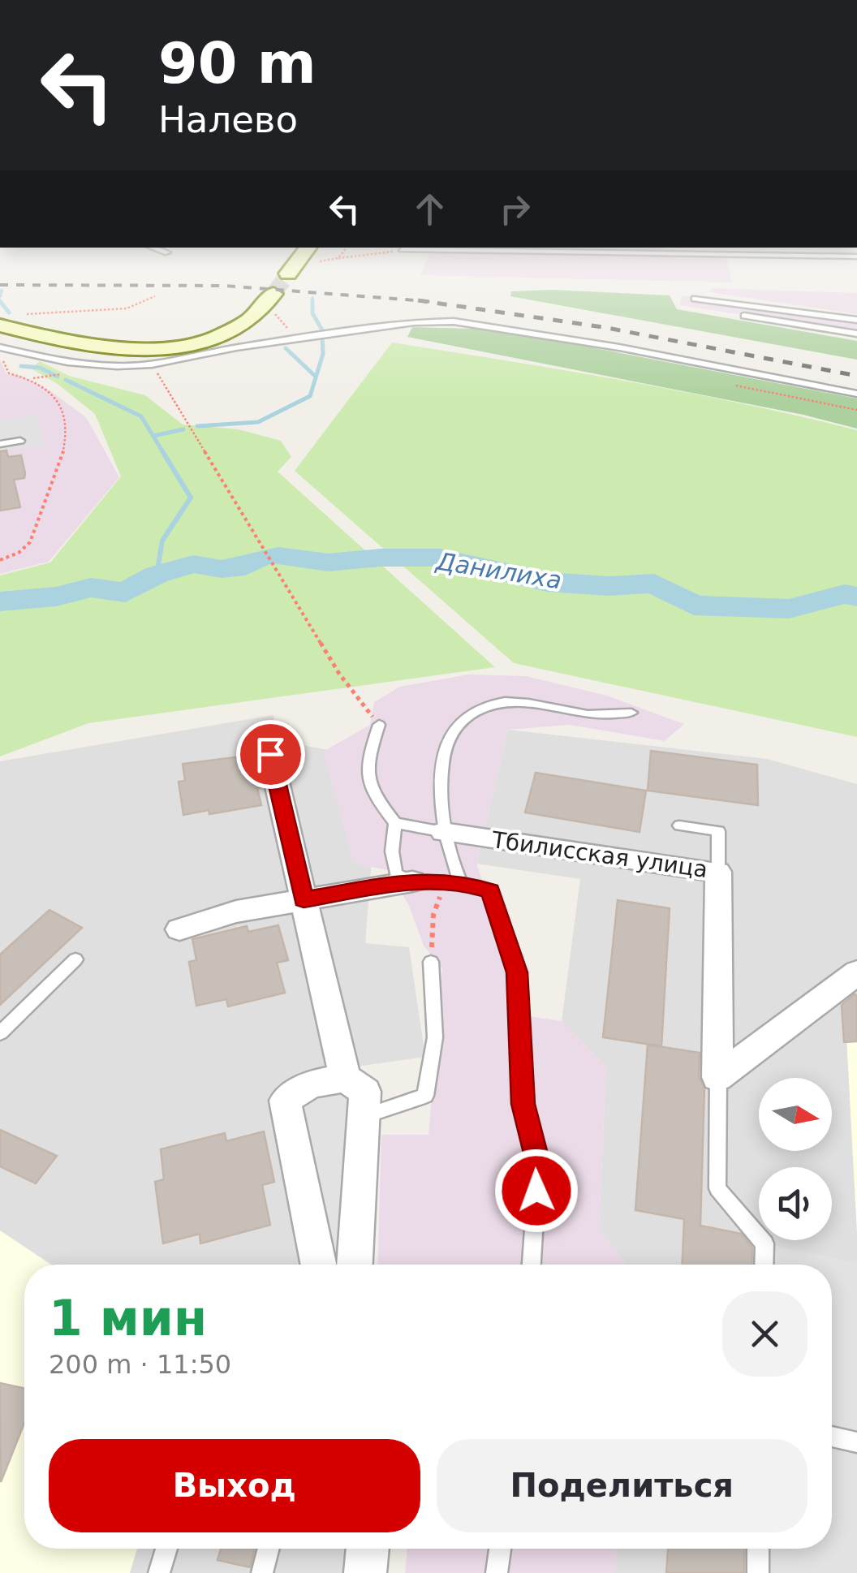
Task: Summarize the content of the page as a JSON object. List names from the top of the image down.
{
  "streets": {
    "street": ["Тбилисская улица"]
  },
  "water": ["Данилиха"],
  "north": "right",
  "page": {
    "turn": ["90 m", "Налево"],
    "heading": ["1 мин", "200 m · 11:50"],
    "buttons": ["Выход", "Поделиться"]
  }
}
